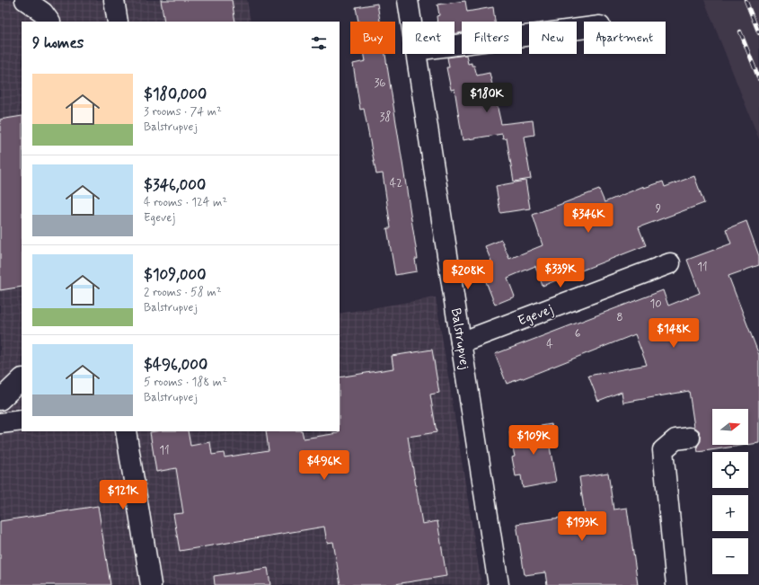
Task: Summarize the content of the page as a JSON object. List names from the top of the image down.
{
  "streets": {
    "street": ["Egevej", "Balstrupvej"]
  },
  "crossings": [
    ["Egevej", "Balstrupvej"]
  ],
  "house_numbers": [
    "36",
    "38",
    "42",
    "9",
    "11",
    "10",
    "8",
    "6",
    "4",
    "11"
  ],
  "north": "right",
  "page": {
    "chip": [
      "Buy",
      "Rent",
      "Filters",
      "New",
      "Apartment"
    ],
    "heading": "9 homes",
    "list": [
      {
        "name": "$180,000",
        "note": "3 rooms · 74 m² · Balstrupvej"
      },
      {
        "name": "$346,000",
        "note": "4 rooms · 124 m² · Egevej"
      },
      {
        "name": "$109,000",
        "note": "2 rooms · 58 m² · Balstrupvej"
      },
      {
        "name": "$496,000",
        "note": "5 rooms · 188 m² · Balstrupvej"
      }
    ],
    "price": [
      "$180K",
      "$346K",
      "$339K",
      "$208K",
      "$148K",
      "$109K",
      "$496K",
      "$121K",
      "$193K"
    ],
    "map_buttons": ["+", "−"]
  }
}
